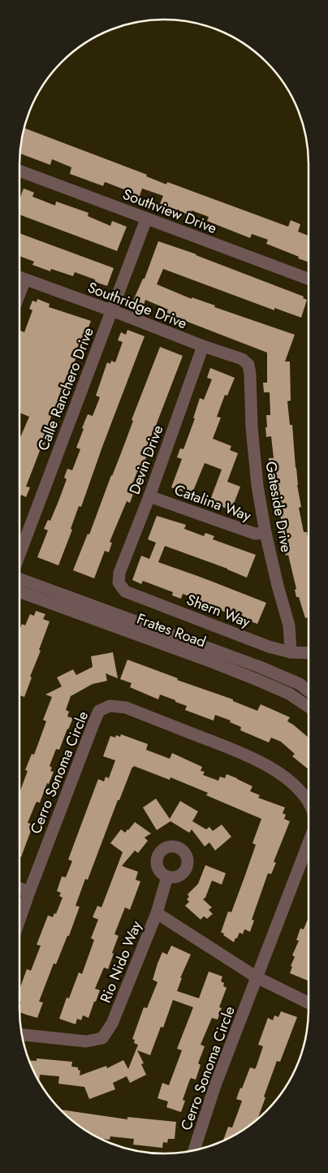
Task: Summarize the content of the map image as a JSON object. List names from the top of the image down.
{
  "streets": {
    "street": [
      "Southview Drive",
      "Southridge Drive",
      "Calle Ranchero Drive",
      "Devin Drive",
      "Catalina Way",
      "Gateside Drive",
      "Shern Way",
      "Frates Road",
      "Cerro Sonoma Circle",
      "Rio Nido Way"
    ]
  },
  "crossings": [
    ["Southview Drive", "Calle Ranchero Drive"],
    ["Southridge Drive", "Calle Ranchero Drive"],
    ["Southridge Drive", "Devin Drive"],
    ["Southridge Drive", "Gateside Drive"],
    ["Devin Drive", "Catalina Way"],
    ["Devin Drive", "Shern Way"],
    ["Catalina Way", "Gateside Drive"],
    ["Gateside Drive", "Shern Way"],
    ["Cerro Sonoma Circle", "Rio Nido Way"]
  ]
}
